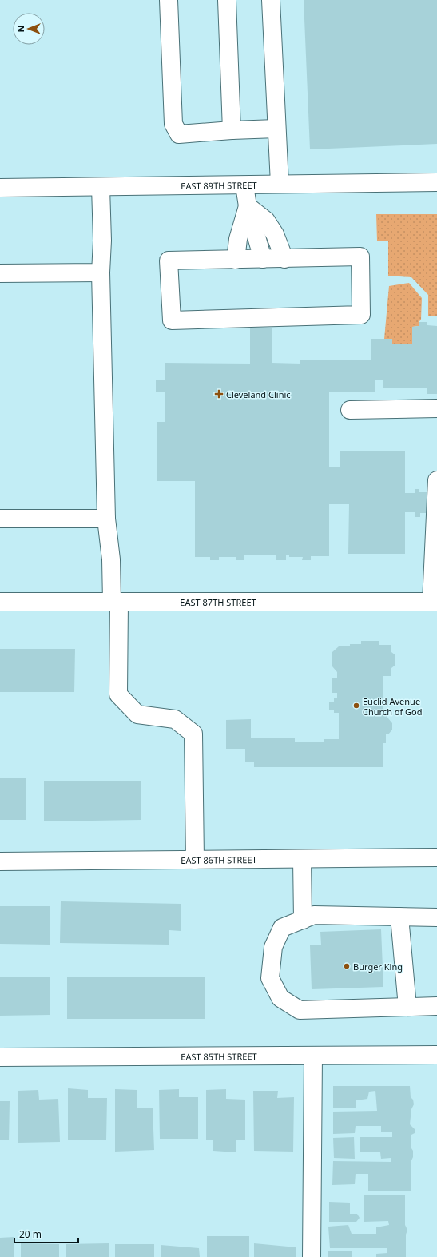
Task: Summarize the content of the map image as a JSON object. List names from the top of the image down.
{
  "streets": {
    "street": [
      "EAST 89TH STREET",
      "EAST 87TH STREET",
      "EAST 86TH STREET",
      "EAST 85TH STREET"
    ]
  },
  "places": {
    "health": ["Cleveland Clinic"],
    "other": ["Euclid Avenue Church of God", "Burger King"]
  },
  "scale_bar": "20 m",
  "north": "left"
}
